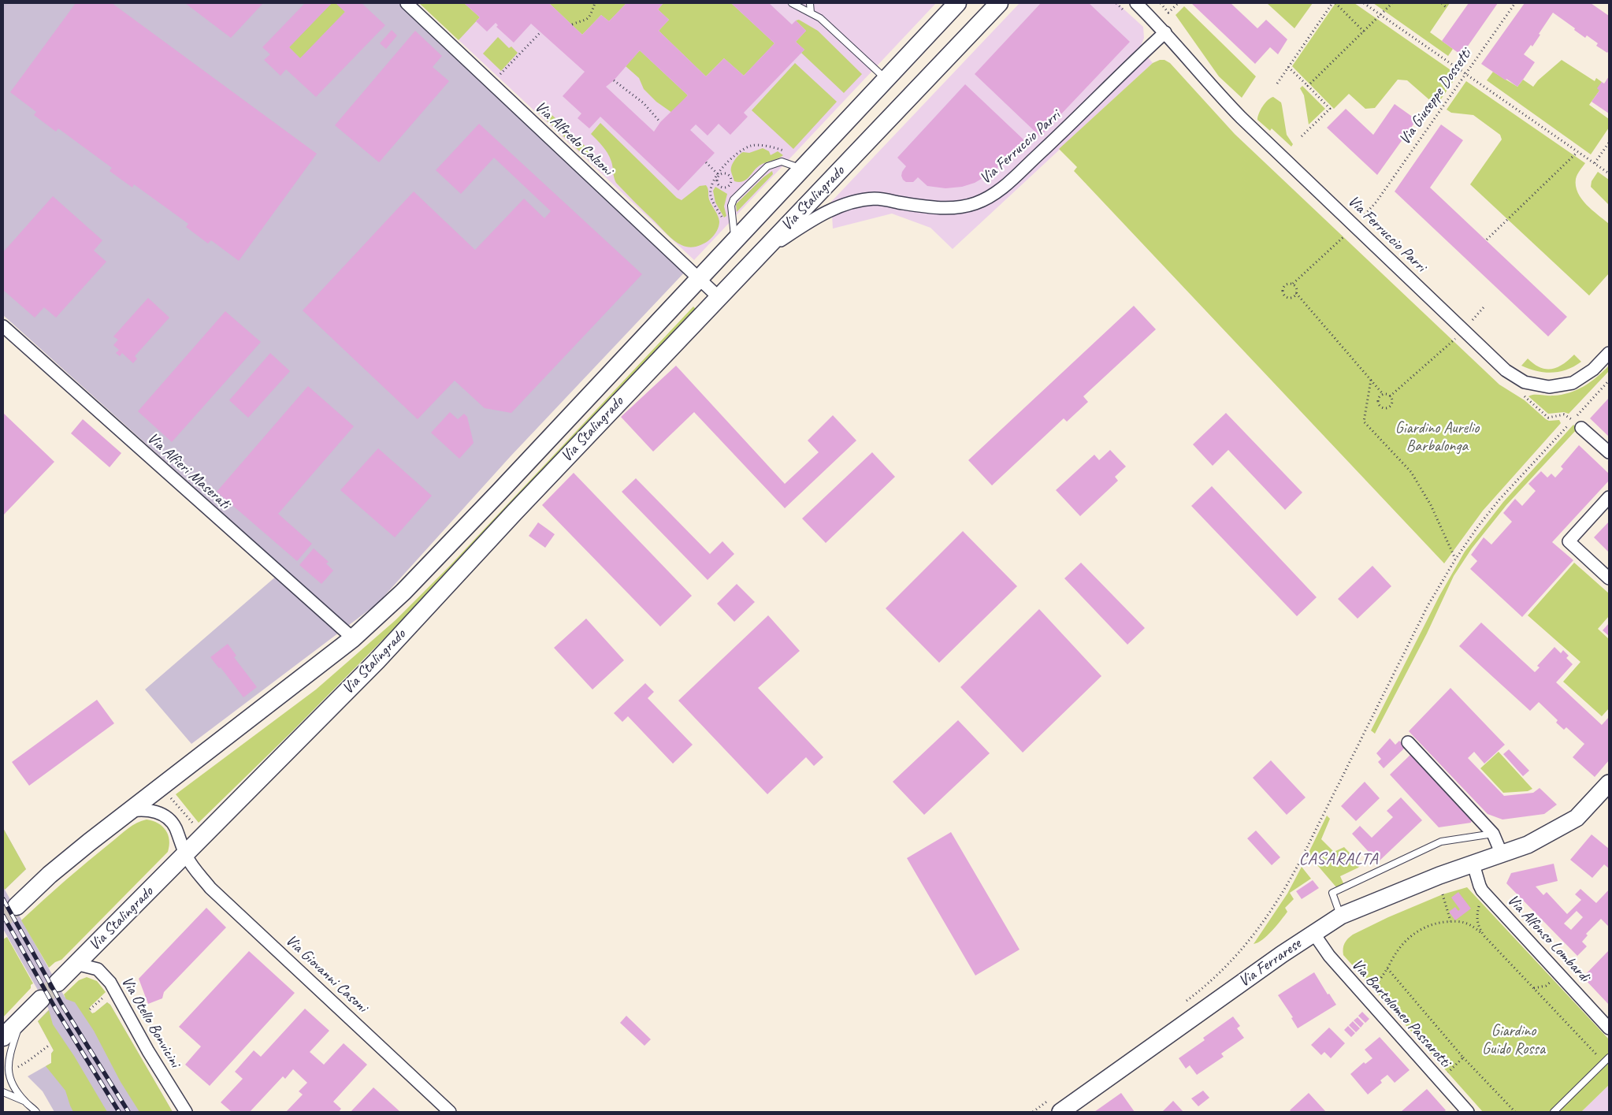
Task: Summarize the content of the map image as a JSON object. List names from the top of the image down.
{
  "streets": {
    "main road": ["Via Stalingrado", "Via Ferrarese"],
    "street": [
      "Via Alfredo Calzoni",
      "Via Ferruccio Parri",
      "Via Alfieri Maserati",
      "Via Alfonso Lombardi",
      "Via Giovanni Casoni",
      "Via Bartolomeo Passarotti",
      "Via Otello Bonvicini"
    ],
    "path": ["Via Giuseppe Dossetti"]
  },
  "crossings": [
    ["Via Alfredo Calzoni", "Via Stalingrado"],
    ["Via Ferruccio Parri", "Via Stalingrado"],
    ["Via Stalingrado", "Via Alfieri Maserati"],
    ["Via Stalingrado", "Via Giovanni Casoni"],
    ["Via Stalingrado", "Via Otello Bonvicini"],
    ["Via Alfonso Lombardi", "Via Ferrarese"],
    ["Via Ferrarese", "Via Bartolomeo Passarotti"]
  ],
  "districts": ["CASARALTA"],
  "parks": ["Giardino Aurelio Barbalonga", "Giardino Guido Rossa"]
}
